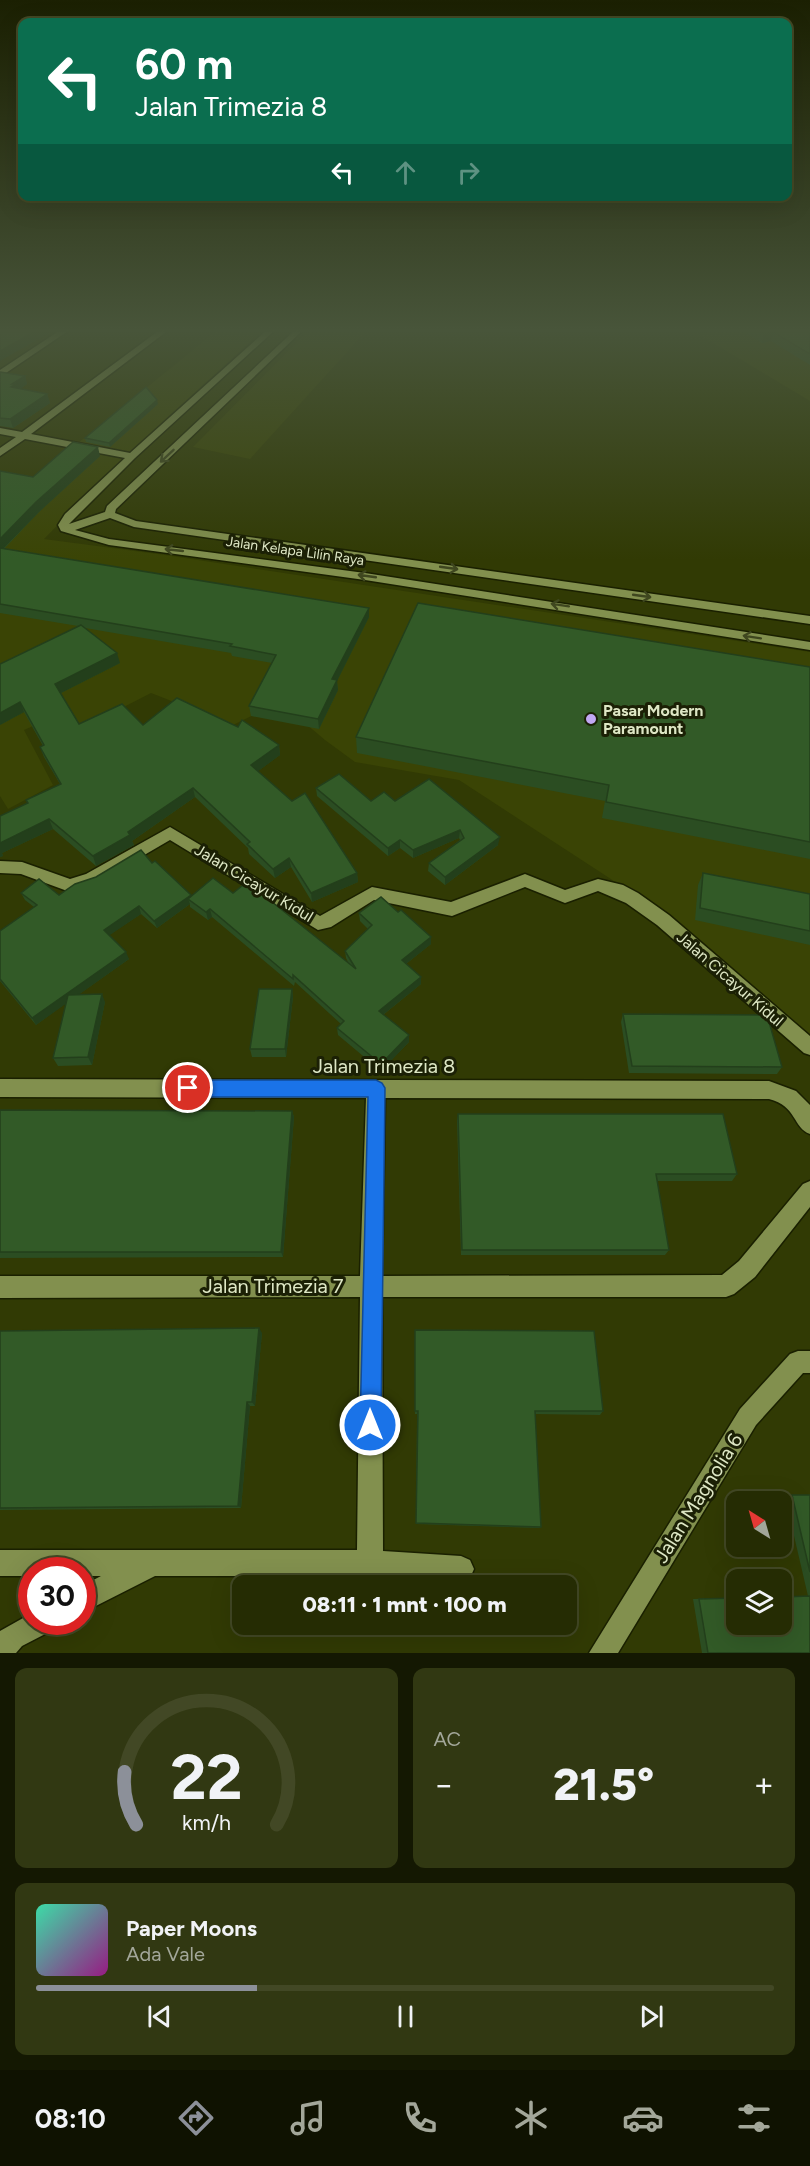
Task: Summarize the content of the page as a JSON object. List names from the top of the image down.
{
  "streets": {
    "street": [
      "Jalan Kelapa Lilin Raya",
      "Jalan Cicayur Kidul",
      "Jalan Trimezia 8",
      "Jalan Trimezia 7",
      "Jalan Magnolia 6"
    ]
  },
  "places": ["Pasar Modern Paramount"],
  "north": "top left",
  "page": {
    "turn": ["60 m", "Jalan Trimezia 8"],
    "limit": "30",
    "trip": "08:11 · 1 mnt · 100 m",
    "tile": "AC",
    "heat": ["−", "21.5°", "+"],
    "song": ["Paper Moons", "Ada Vale"],
    "tabs": "08:10",
    "gauge": ["22", "km/h"]
  }
}
